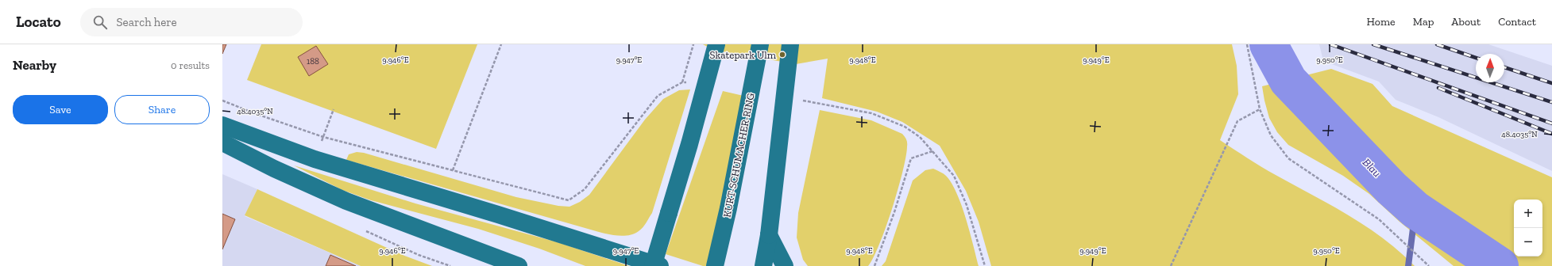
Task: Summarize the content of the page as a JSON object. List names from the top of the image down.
{
  "streets": {
    "main road": ["KURT-SCHUMACHER-RING"]
  },
  "water": ["Blau"],
  "places": ["Skatepark Ulm"],
  "house_numbers": ["188"],
  "north": "top",
  "page": {
    "header": "Locato",
    "search": "Search here",
    "nav": [
      "Home",
      "Map",
      "About",
      "Contact"
    ],
    "heading": ["Nearby", "0 results"],
    "buttons": ["Save", "Share"],
    "map_buttons": ["+", "−"]
  },
  "coordinates": [
    "9.946°E",
    "9.947°E",
    "9.948°E",
    "9.949°E",
    "9.950°E",
    "48.4035°N"
  ]
}
